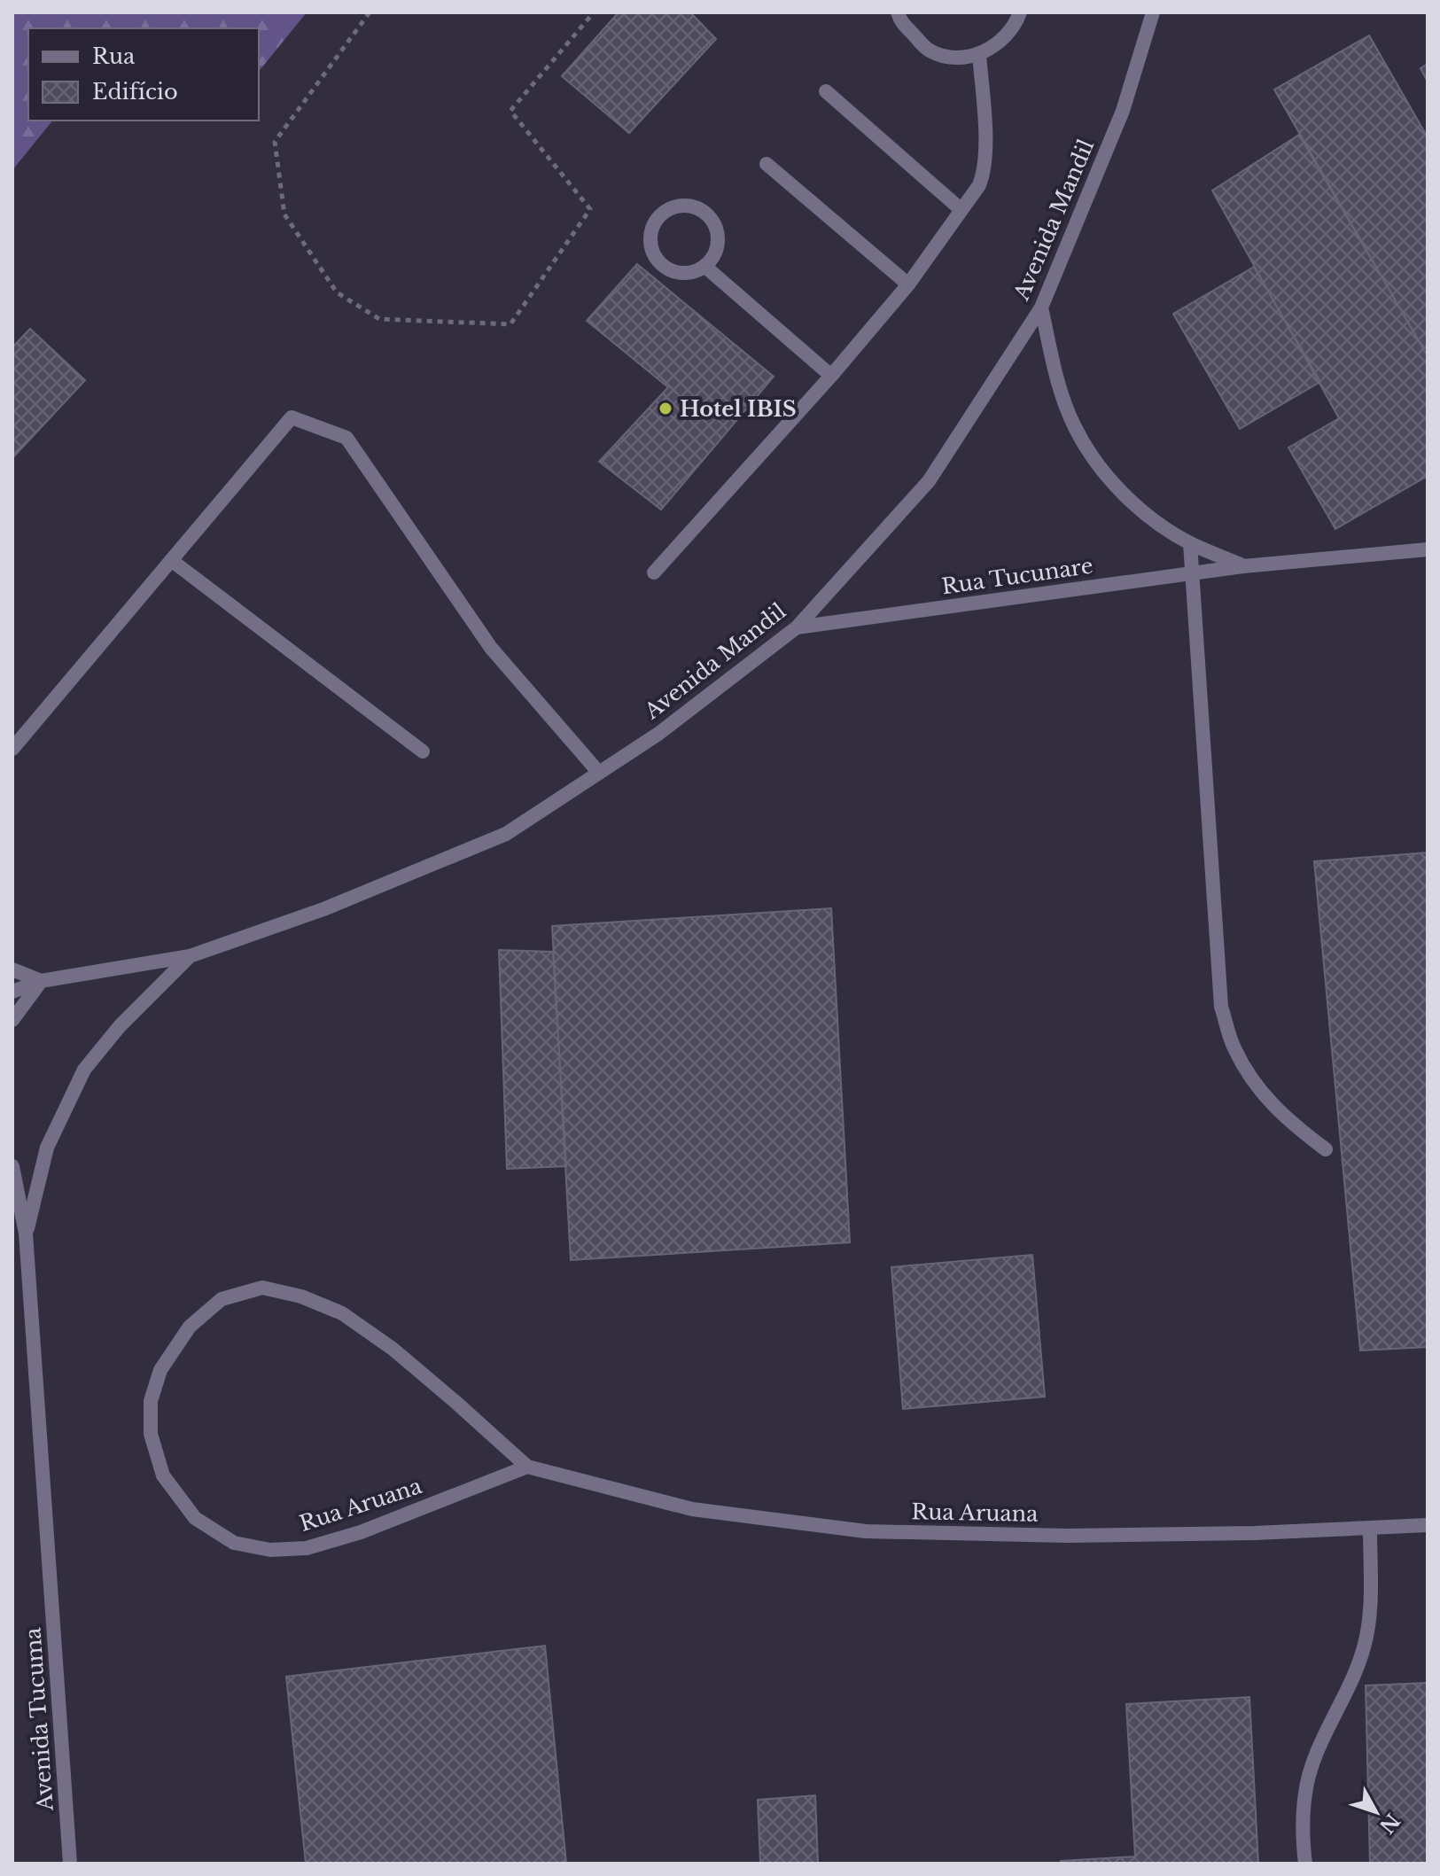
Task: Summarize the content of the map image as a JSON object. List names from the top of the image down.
{
  "streets": {
    "street": [
      "Avenida Mandil",
      "Rua Tucunare",
      "Rua Aruana",
      "Avenida Tucuma"
    ]
  },
  "crossings": [
    ["Avenida Mandil", "Rua Tucunare"],
    ["Avenida Mandil", "Avenida Tucuma"]
  ],
  "places": ["Hotel IBIS"],
  "legend": ["Rua", "Edifício"],
  "north": "bottom right"
}
